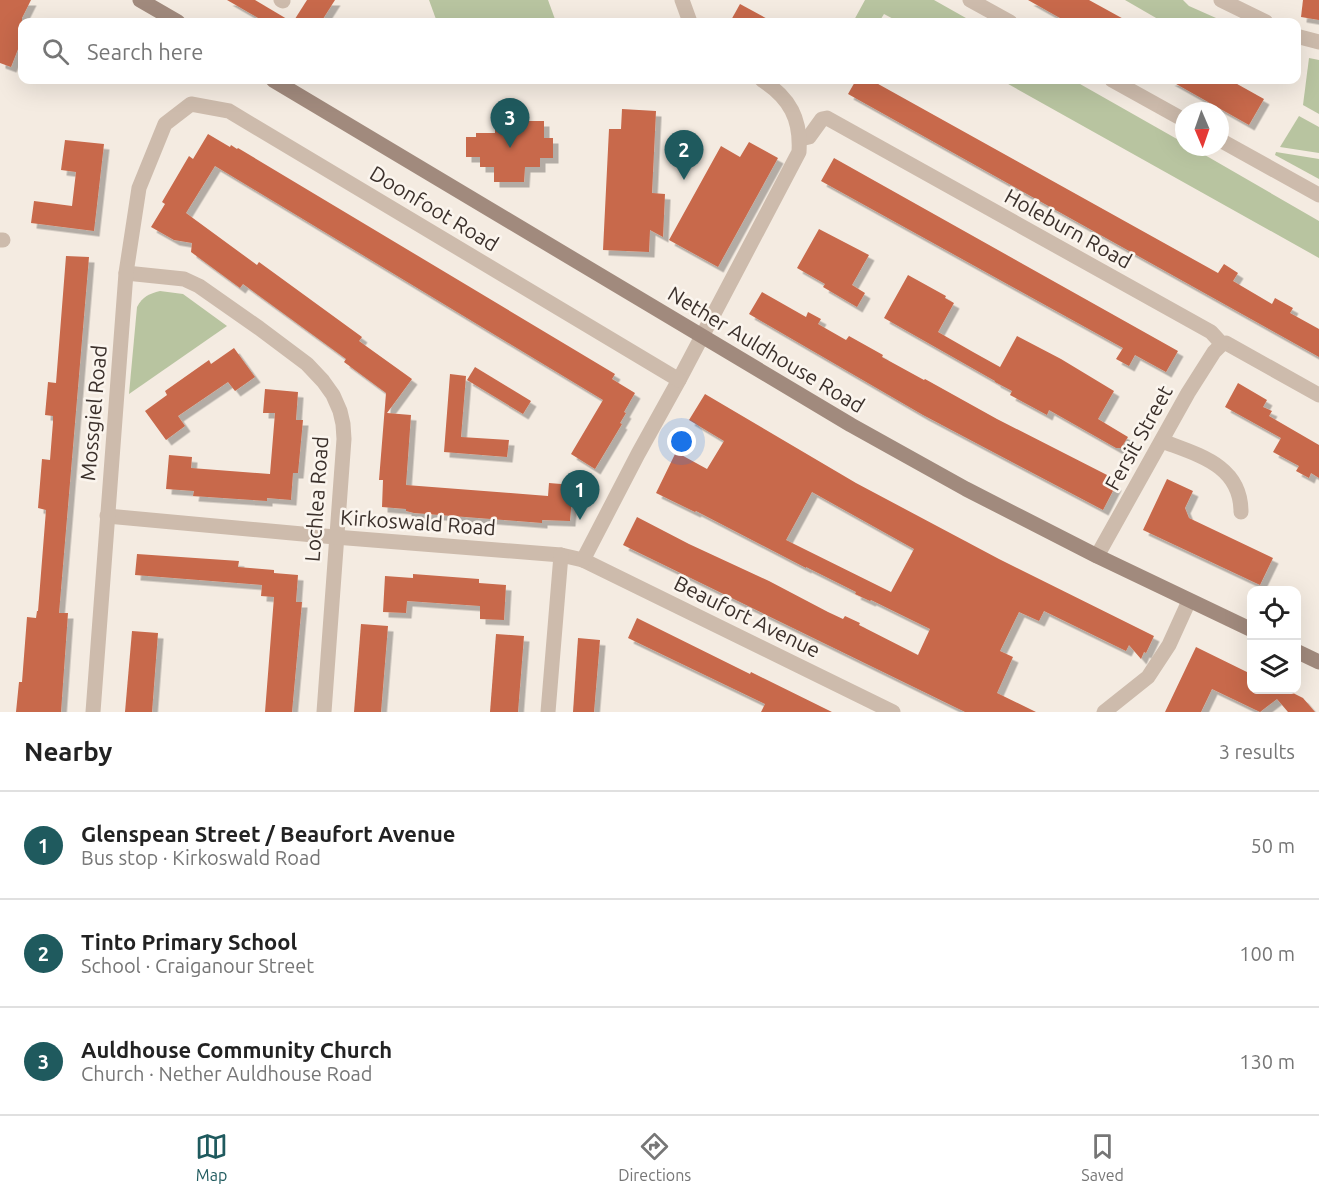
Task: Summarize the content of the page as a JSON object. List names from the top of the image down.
{
  "streets": {
    "main road": ["Nether Auldhouse Road"],
    "street": [
      "Doonfoot Road",
      "Holeburn Road",
      "Mossgiel Road",
      "Fersit Street",
      "Lochlea Road",
      "Kirkoswald Road",
      "Beaufort Avenue"
    ]
  },
  "crossings": [
    ["Doonfoot Road", "Mossgiel Road"],
    ["Holeburn Road", "Fersit Street"],
    ["Nether Auldhouse Road", "Fersit Street"],
    ["Mossgiel Road", "Lochlea Road"],
    ["Mossgiel Road", "Kirkoswald Road"],
    ["Lochlea Road", "Kirkoswald Road"],
    ["Kirkoswald Road", "Beaufort Avenue"]
  ],
  "north": "bottom",
  "page": {
    "search": "Search here",
    "pins": ["3", "2", "1"],
    "heading": ["Nearby", "3 results"],
    "list": [
      {
        "mark": "1",
        "name": "Glenspean Street / Beaufort Avenue",
        "note": "Bus stop · Kirkoswald Road",
        "value": "50 m"
      },
      {
        "mark": "2",
        "name": "Tinto Primary School",
        "note": "School · Craiganour Street",
        "value": "100 m"
      },
      {
        "mark": "3",
        "name": "Auldhouse Community Church",
        "note": "Church · Nether Auldhouse Road",
        "value": "130 m"
      }
    ],
    "nav": ["Map", "Directions", "Saved"]
  }
}
